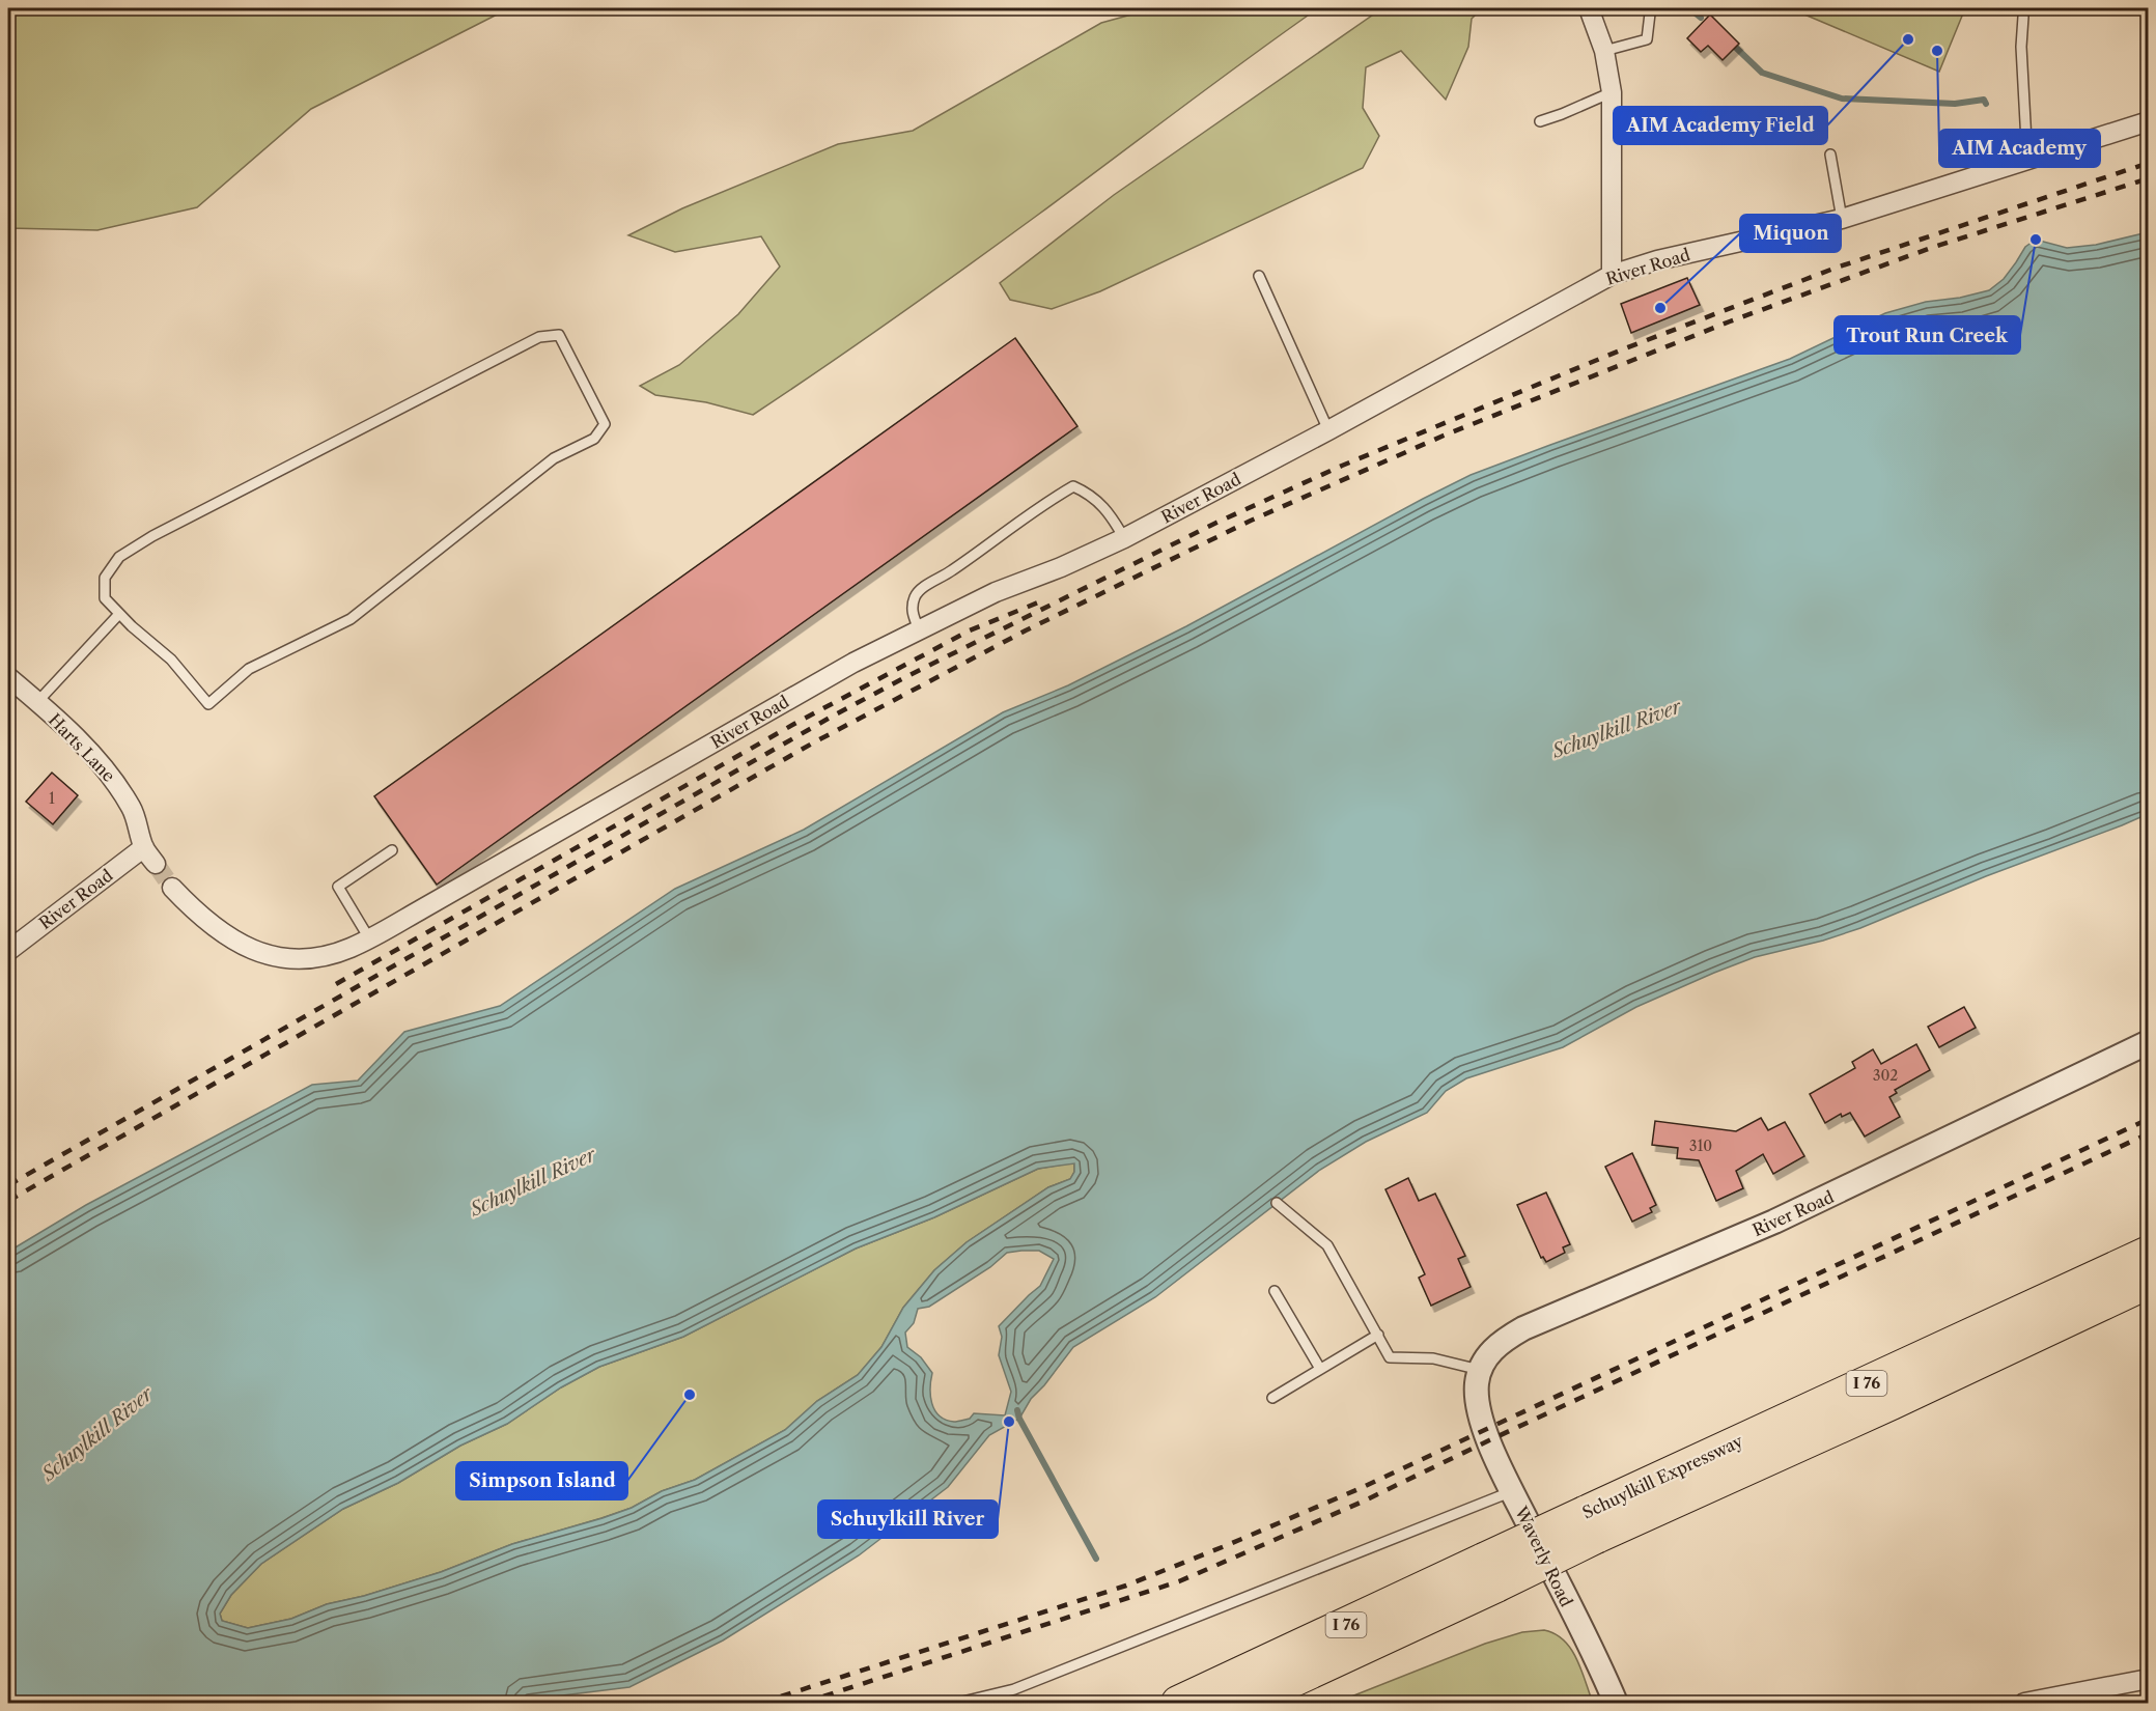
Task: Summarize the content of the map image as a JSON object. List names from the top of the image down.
{
  "streets": {
    "highway": ["I 76", "Schuylkill Expressway"],
    "street": ["River Road", "Harts Lane", "Waverly Road"]
  },
  "crossings": [
    ["River Road", "Harts Lane"],
    ["River Road", "Waverly Road"]
  ],
  "water": ["Schuylkill River"],
  "places": [
    "AIM Academy Field",
    "AIM Academy",
    "Trout Run Creek",
    "Miquon",
    "Simpson Island",
    "Schuylkill River"
  ],
  "house_numbers": ["1", "302", "310"]
}
